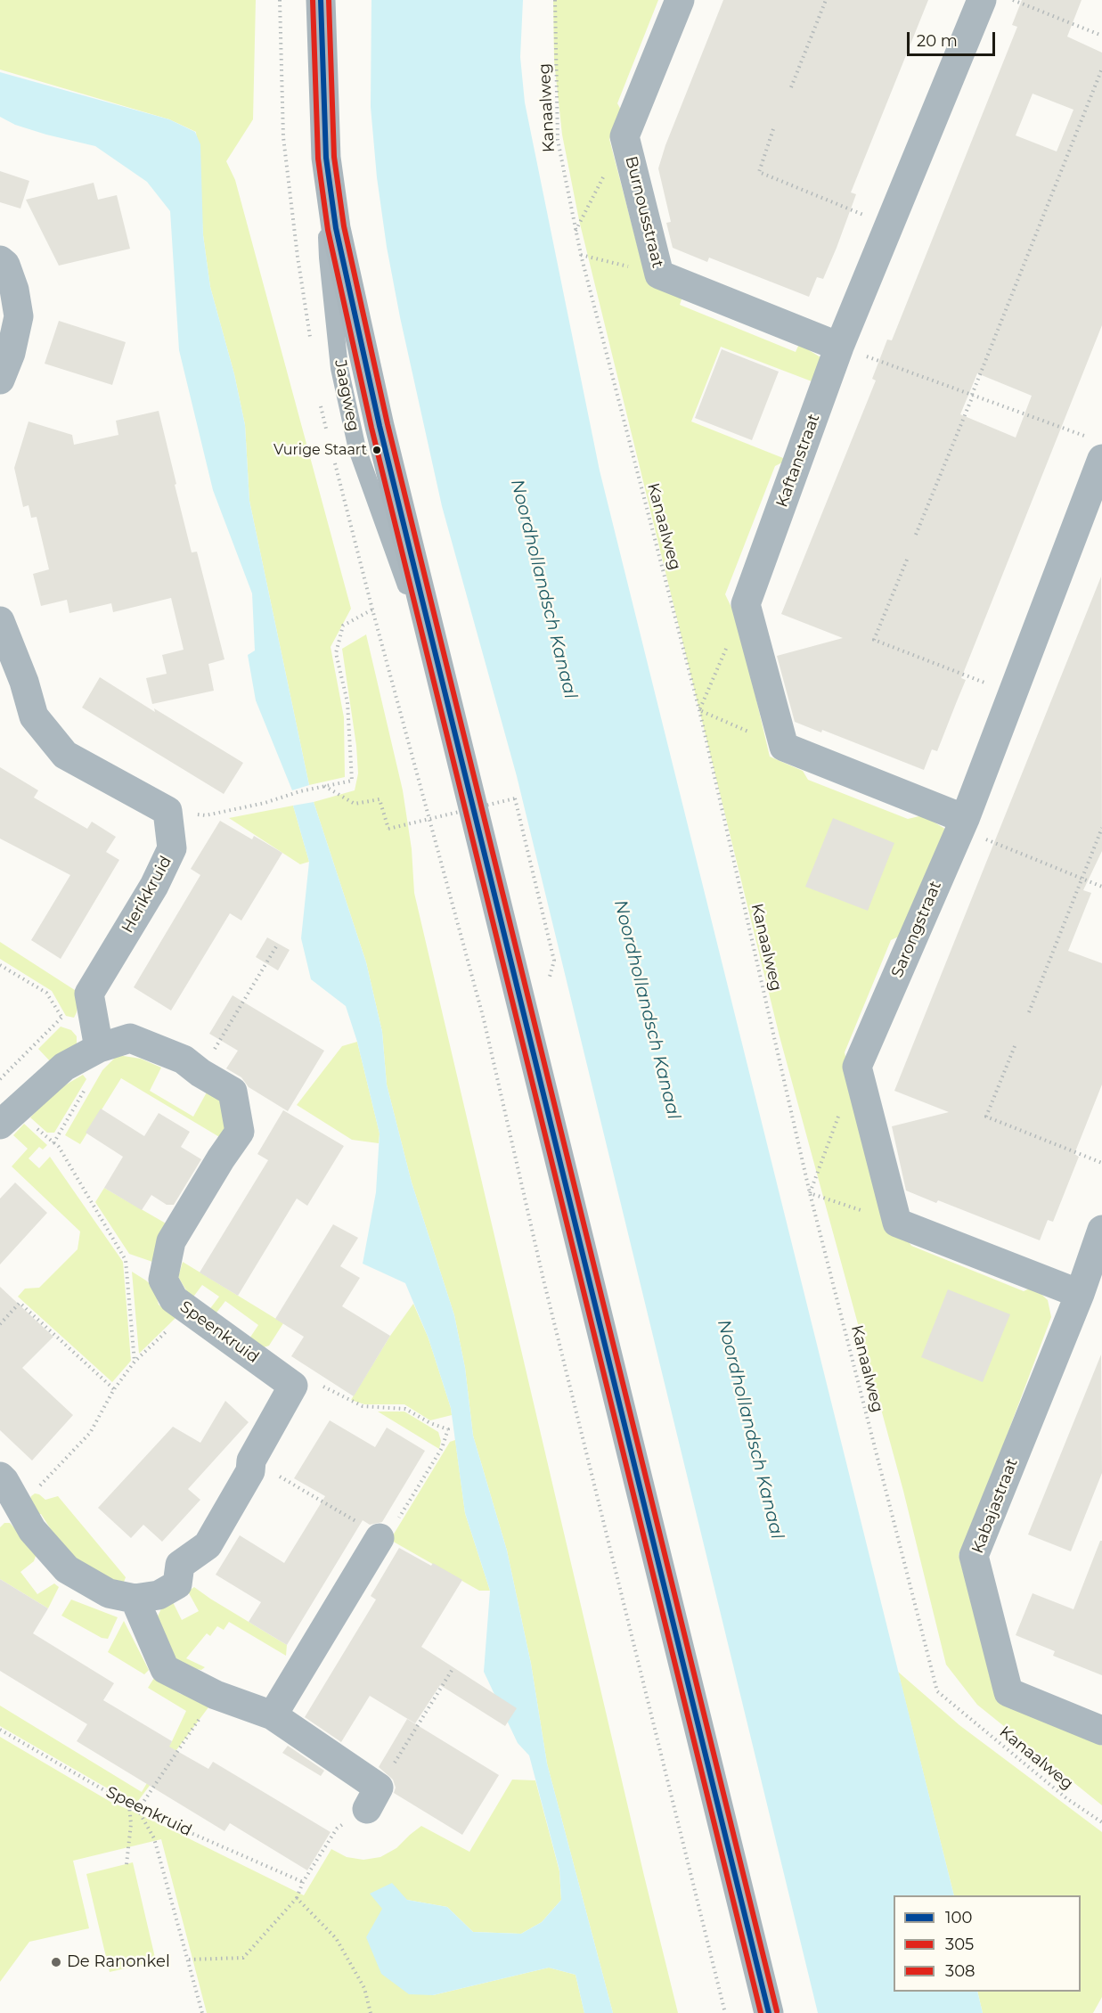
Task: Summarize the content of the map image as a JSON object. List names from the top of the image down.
{
  "streets": {
    "main road": ["Jaagweg"],
    "street": [
      "Burnousstraat",
      "Kaftanstraat",
      "Herikkruid",
      "Sarongstraat",
      "Speenkruid",
      "Kabajastraat"
    ],
    "path": ["Kanaalweg"]
  },
  "crossings": [
    ["Burnousstraat", "Kaftanstraat"],
    ["Herikkruid", "Speenkruid"]
  ],
  "water": ["Noordhollandsch Kanaal"],
  "places": ["Vurige Staart", "De Ranonkel"],
  "lines": ["transit line 100", "transit line 305", "transit line 308"],
  "legend": ["100", "305", "308"],
  "scale_bar": "20 m"
}
